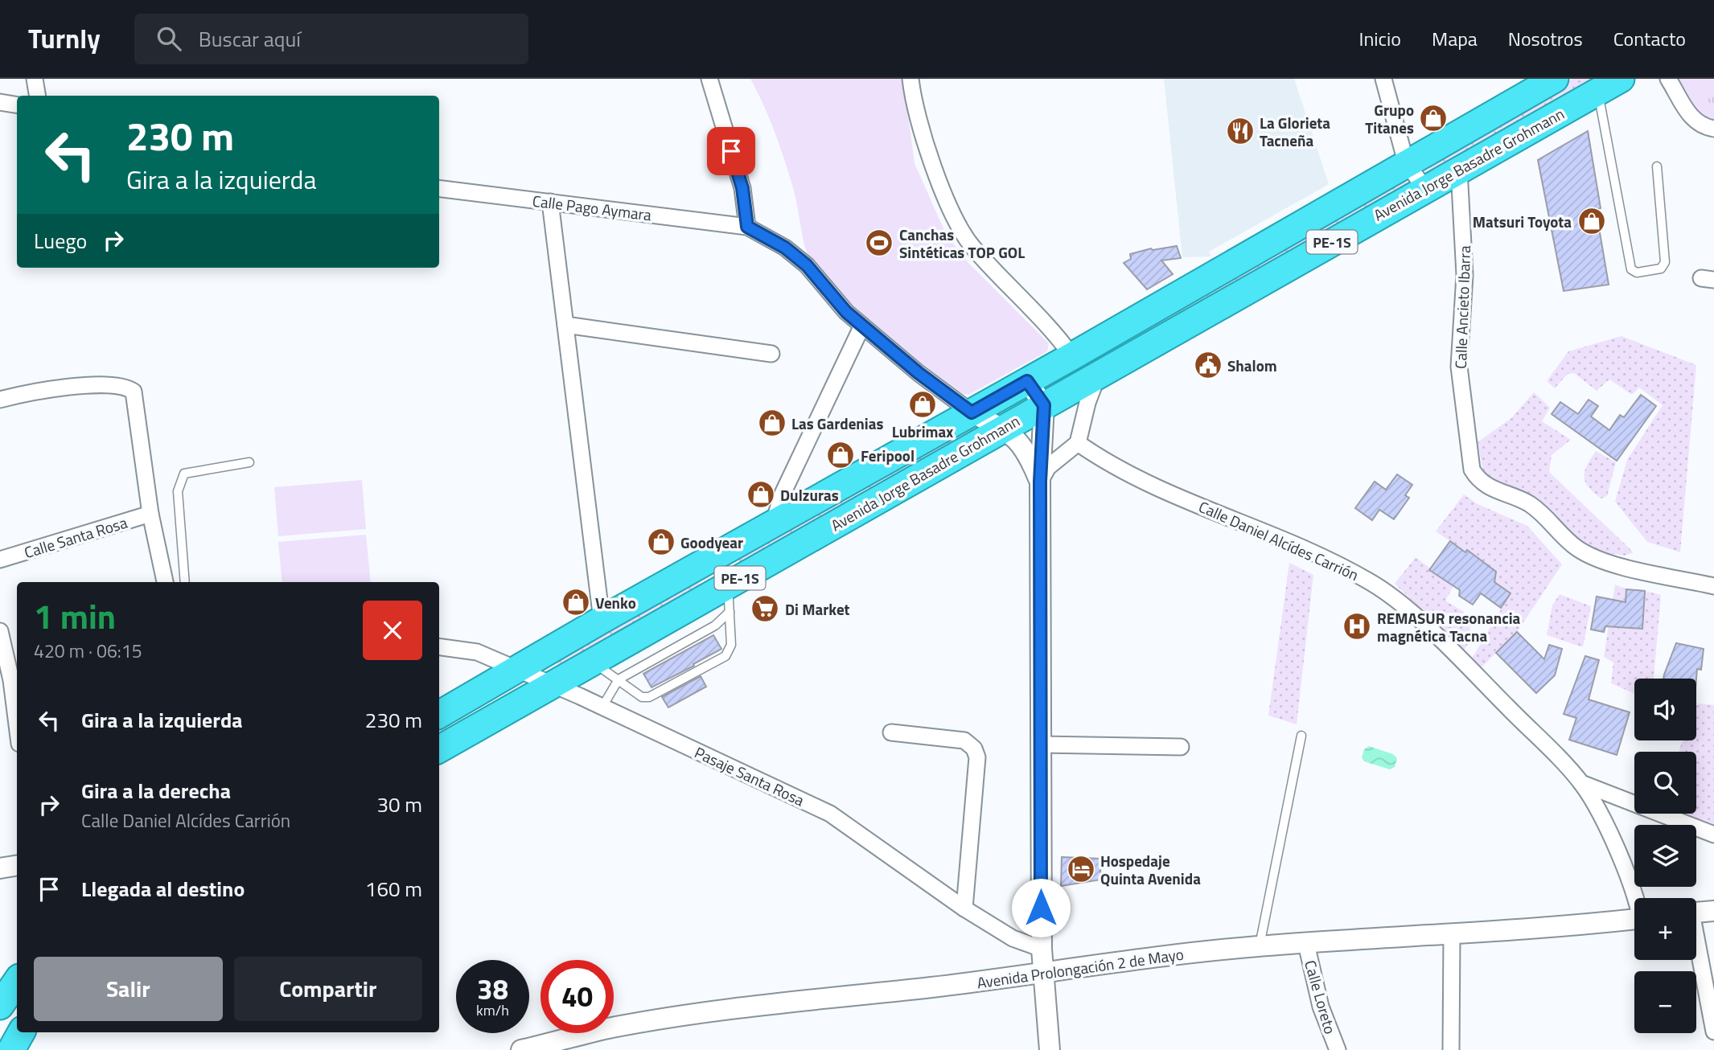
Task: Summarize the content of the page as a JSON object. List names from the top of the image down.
{
  "streets": {
    "highway": ["Avenida Jorge Basadre Grohmann", "PE-1S"],
    "street": [
      "Calle Pago Aymara",
      "Calle Ancieto Ibarra",
      "Calle Santa Rosa",
      "Calle Daniel Alcídes Carrión",
      "Pasaje Santa Rosa",
      "Avenida Prolongación 2 de Mayo",
      "Calle Loreto"
    ]
  },
  "crossings": [
    ["Avenida Jorge Basadre Grohmann", "Calle Ancieto Ibarra"],
    ["Avenida Jorge Basadre Grohmann", "Pasaje Santa Rosa"],
    ["Avenida Prolongación 2 de Mayo", "Calle Loreto"]
  ],
  "places": {
    "shop": [
      "Grupo Titanes",
      "Matsuri Toyota",
      "Lubrimax",
      "Las Gardenias",
      "Feripool",
      "Dulzuras",
      "Goodyear",
      "Venko"
    ],
    "restaurant": ["La Glorieta Tacneña"],
    "sports": ["Canchas Sintéticas TOP GOL"],
    "public building": ["Shalom"],
    "supermarket": ["Di Market"],
    "hospital": ["REMASUR resonancia magnética Tacna"],
    "hotel": ["Hospedaje Quinta Avenida"]
  },
  "page": {
    "header": "Turnly",
    "search": "Buscar aquí",
    "nav": [
      "Inicio",
      "Mapa",
      "Nosotros",
      "Contacto"
    ],
    "turn": ["230 m", "Gira a la izquierda"],
    "then": "Luego",
    "heading": ["1 min", "420 m · 06:15"],
    "list": [
      {
        "name": "Gira a la izquierda",
        "value": "230 m"
      },
      {
        "name": "Gira a la derecha",
        "note": "Calle Daniel Alcídes Carrión",
        "value": "30 m"
      },
      {
        "name": "Llegada al destino",
        "value": "160 m"
      }
    ],
    "map_buttons": ["+", "−"],
    "buttons": ["Salir", "Compartir"],
    "speed": "38 km/h",
    "limit": "40"
  }
}
